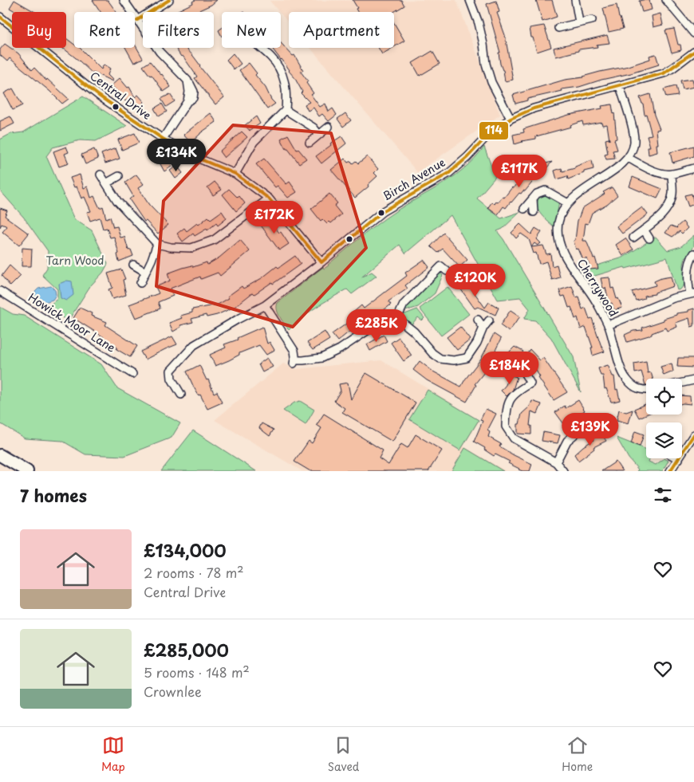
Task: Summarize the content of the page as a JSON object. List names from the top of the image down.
{
  "streets": {
    "street": [
      "Central Drive",
      "Birch Avenue",
      "Cherrywood",
      "Howick Moor Lane"
    ]
  },
  "crossings": [
    ["Central Drive", "Birch Avenue"]
  ],
  "parks": ["Tarn Wood"],
  "lines": ["transit line 114"],
  "page": {
    "chip": [
      "Buy",
      "Rent",
      "Filters",
      "New",
      "Apartment"
    ],
    "price": [
      "£134K",
      "£117K",
      "£172K",
      "£120K",
      "£285K",
      "£184K",
      "£139K"
    ],
    "heading": "7 homes",
    "list": [
      {
        "name": "£134,000",
        "note": "2 rooms · 78 m² · Central Drive"
      },
      {
        "name": "£285,000",
        "note": "5 rooms · 148 m² · Crownlee"
      }
    ],
    "tabs": ["Map", "Saved", "Home"]
  }
}
